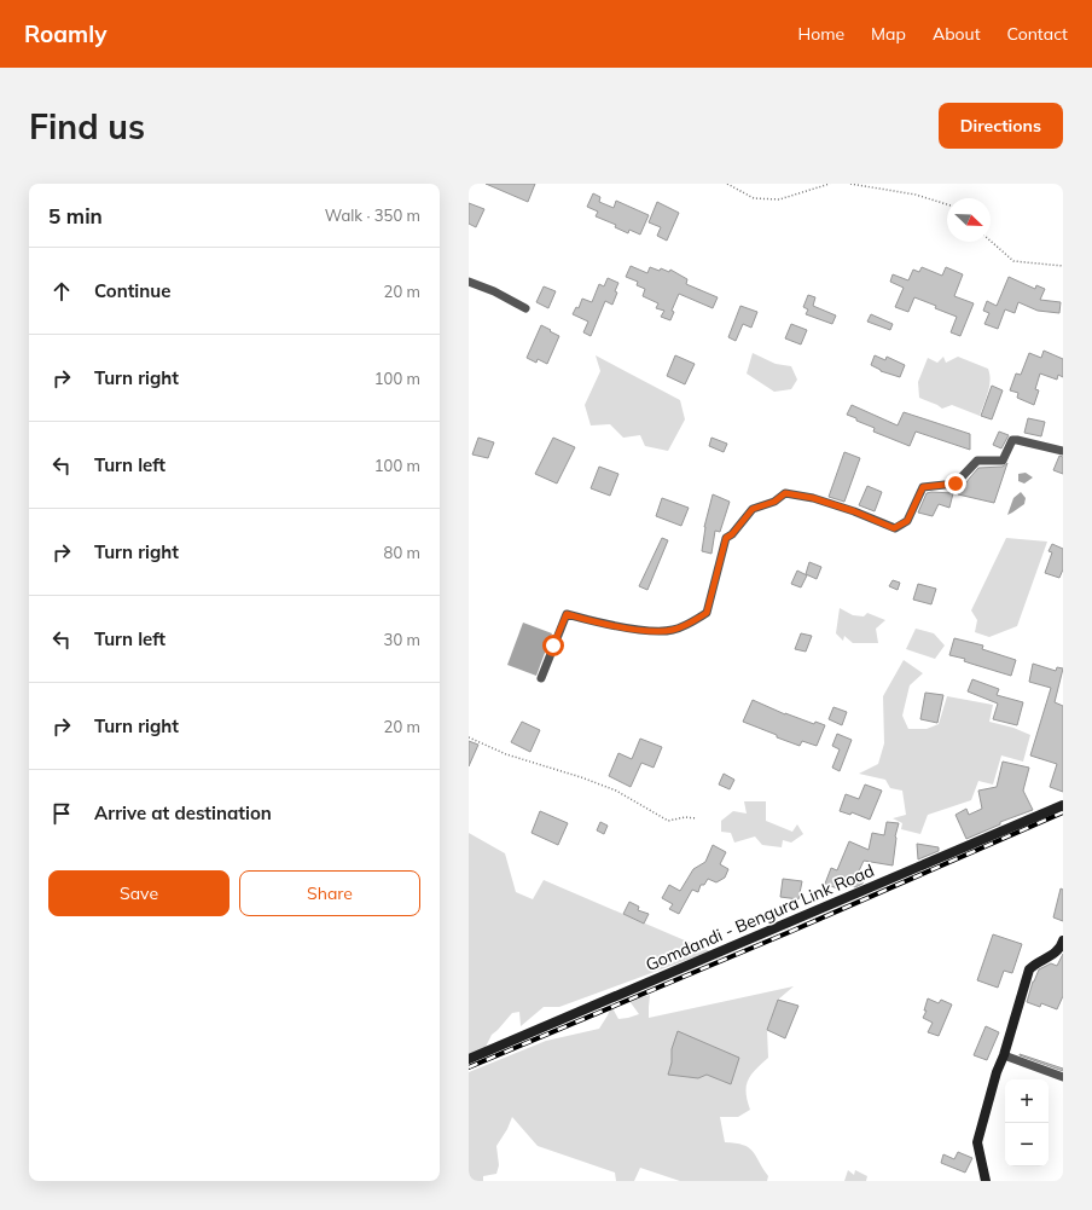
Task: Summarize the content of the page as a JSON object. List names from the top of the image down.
{
  "streets": {
    "main road": ["Gomdandi - Bengura Link Road"]
  },
  "north": "bottom right",
  "page": {
    "header": "Roamly",
    "nav": [
      "Home",
      "Map",
      "About",
      "Contact"
    ],
    "buttons": [
      "Directions",
      ["Save", "Share"]
    ],
    "title": "Find us",
    "heading": ["5 min", "Walk · 350 m"],
    "list": [
      ["Continue", "20 m"],
      ["Turn right", "100 m"],
      ["Turn left", "100 m"],
      ["Turn right", "80 m"],
      ["Turn left", "30 m"],
      ["Turn right", "20 m"],
      "Arrive at destination"
    ],
    "map_buttons": ["+", "−"]
  }
}
